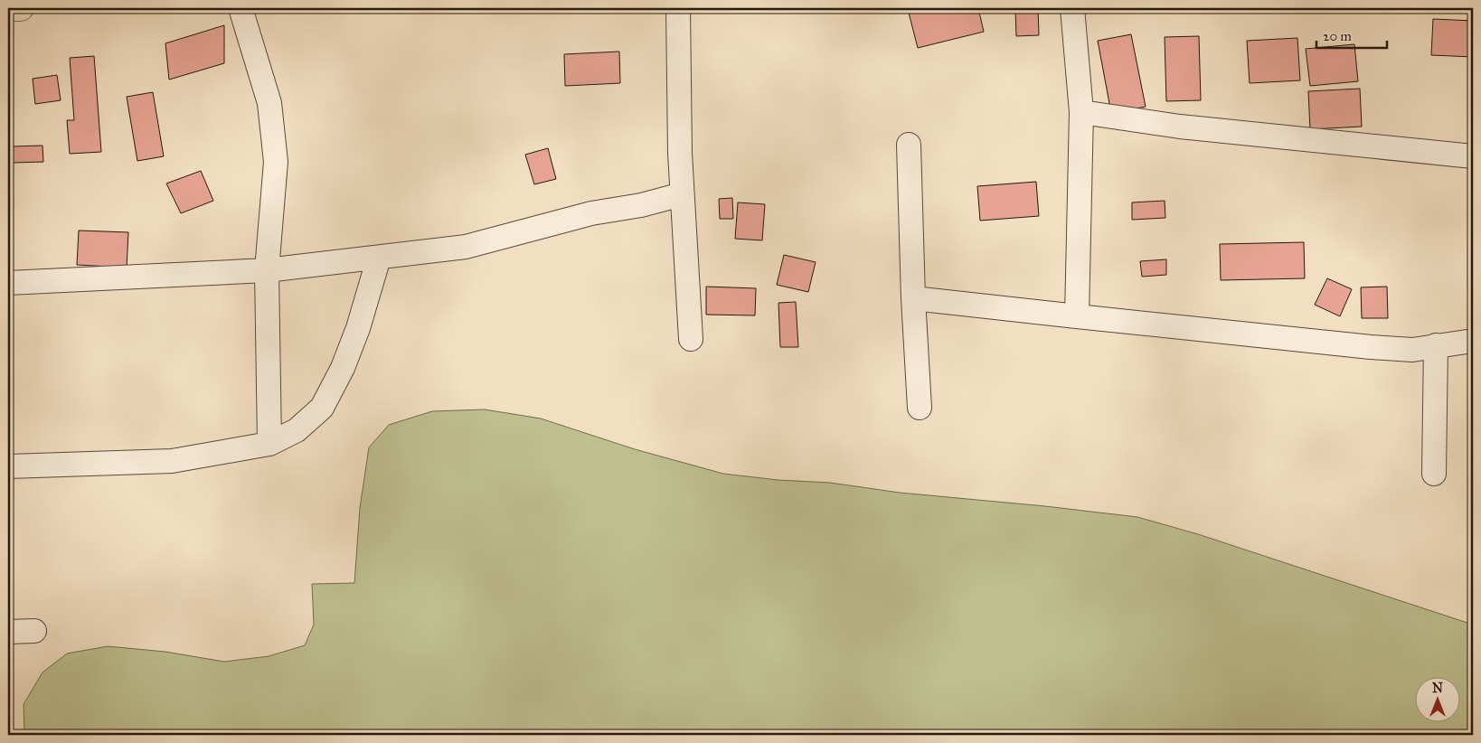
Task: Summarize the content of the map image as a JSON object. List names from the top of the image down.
{
  "scale_bar": "20 m",
  "north": "top"
}
